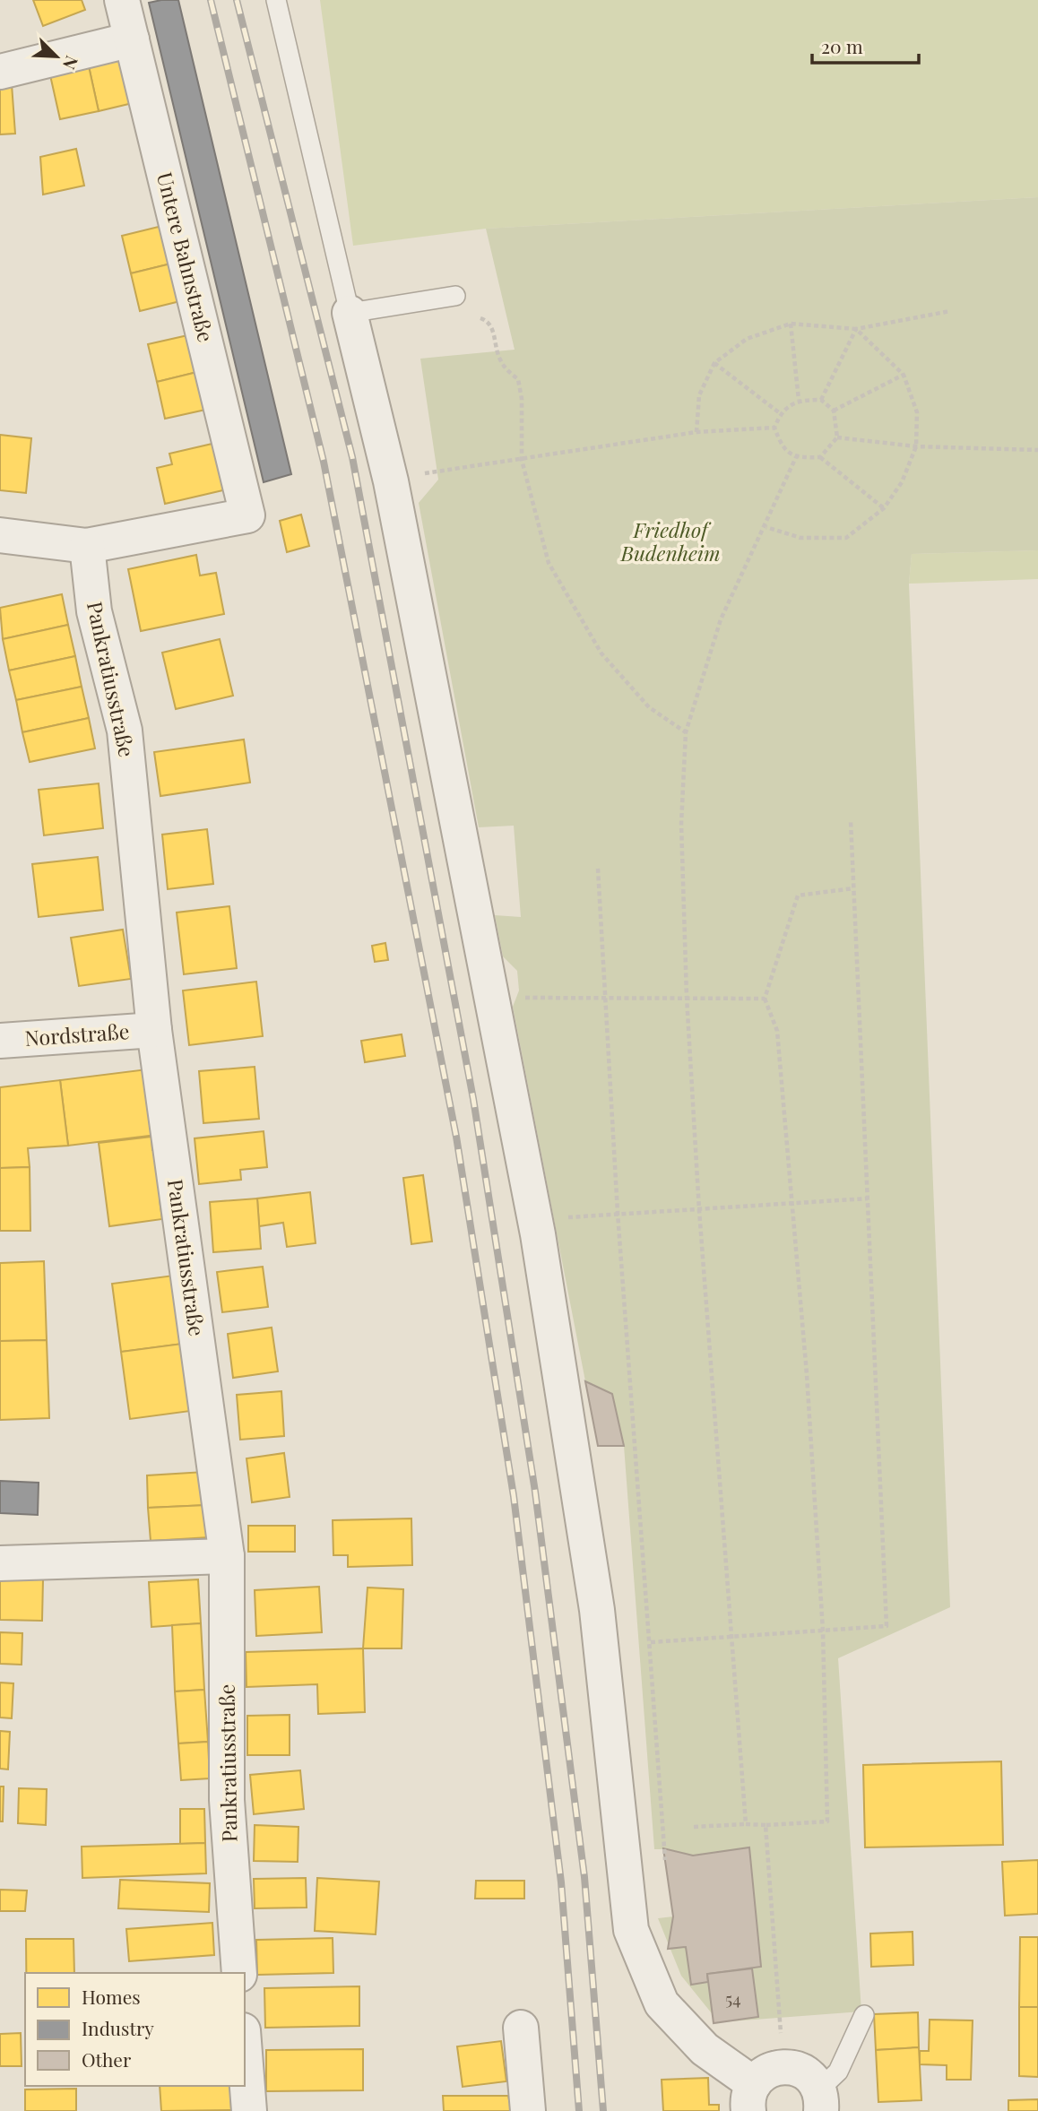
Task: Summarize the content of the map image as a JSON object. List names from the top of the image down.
{
  "streets": {
    "street": ["Untere Bahnstraße", "Pankratiusstraße", "Nordstraße"]
  },
  "crossings": [
    ["Untere Bahnstraße", "Pankratiusstraße"],
    ["Pankratiusstraße", "Nordstraße"]
  ],
  "parks": ["Friedhof Budenheim"],
  "house_numbers": ["54"],
  "legend": ["Homes", "Industry", "Other"],
  "scale_bar": "20 m",
  "north": "bottom right"
}
